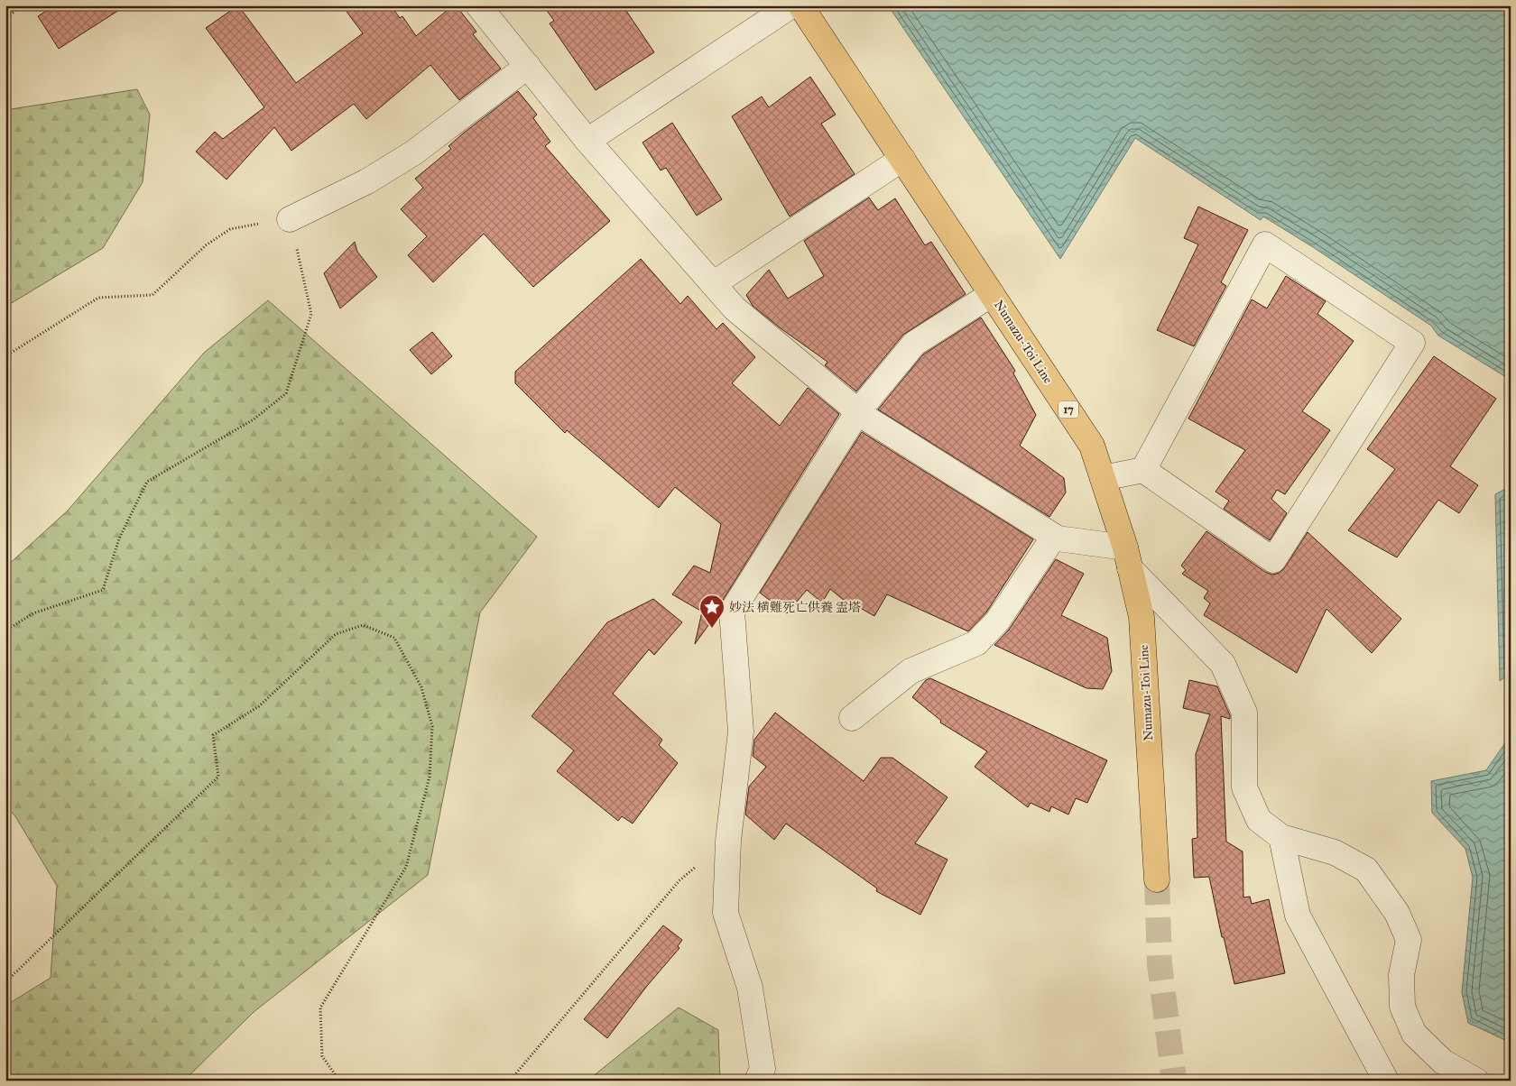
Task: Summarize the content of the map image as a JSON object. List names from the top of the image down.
{
  "streets": {
    "main road": ["Numazu-Toi Line", "17"]
  },
  "places": {
    "place": ["妙法 横難死亡供養 霊塔"]
  }
}
